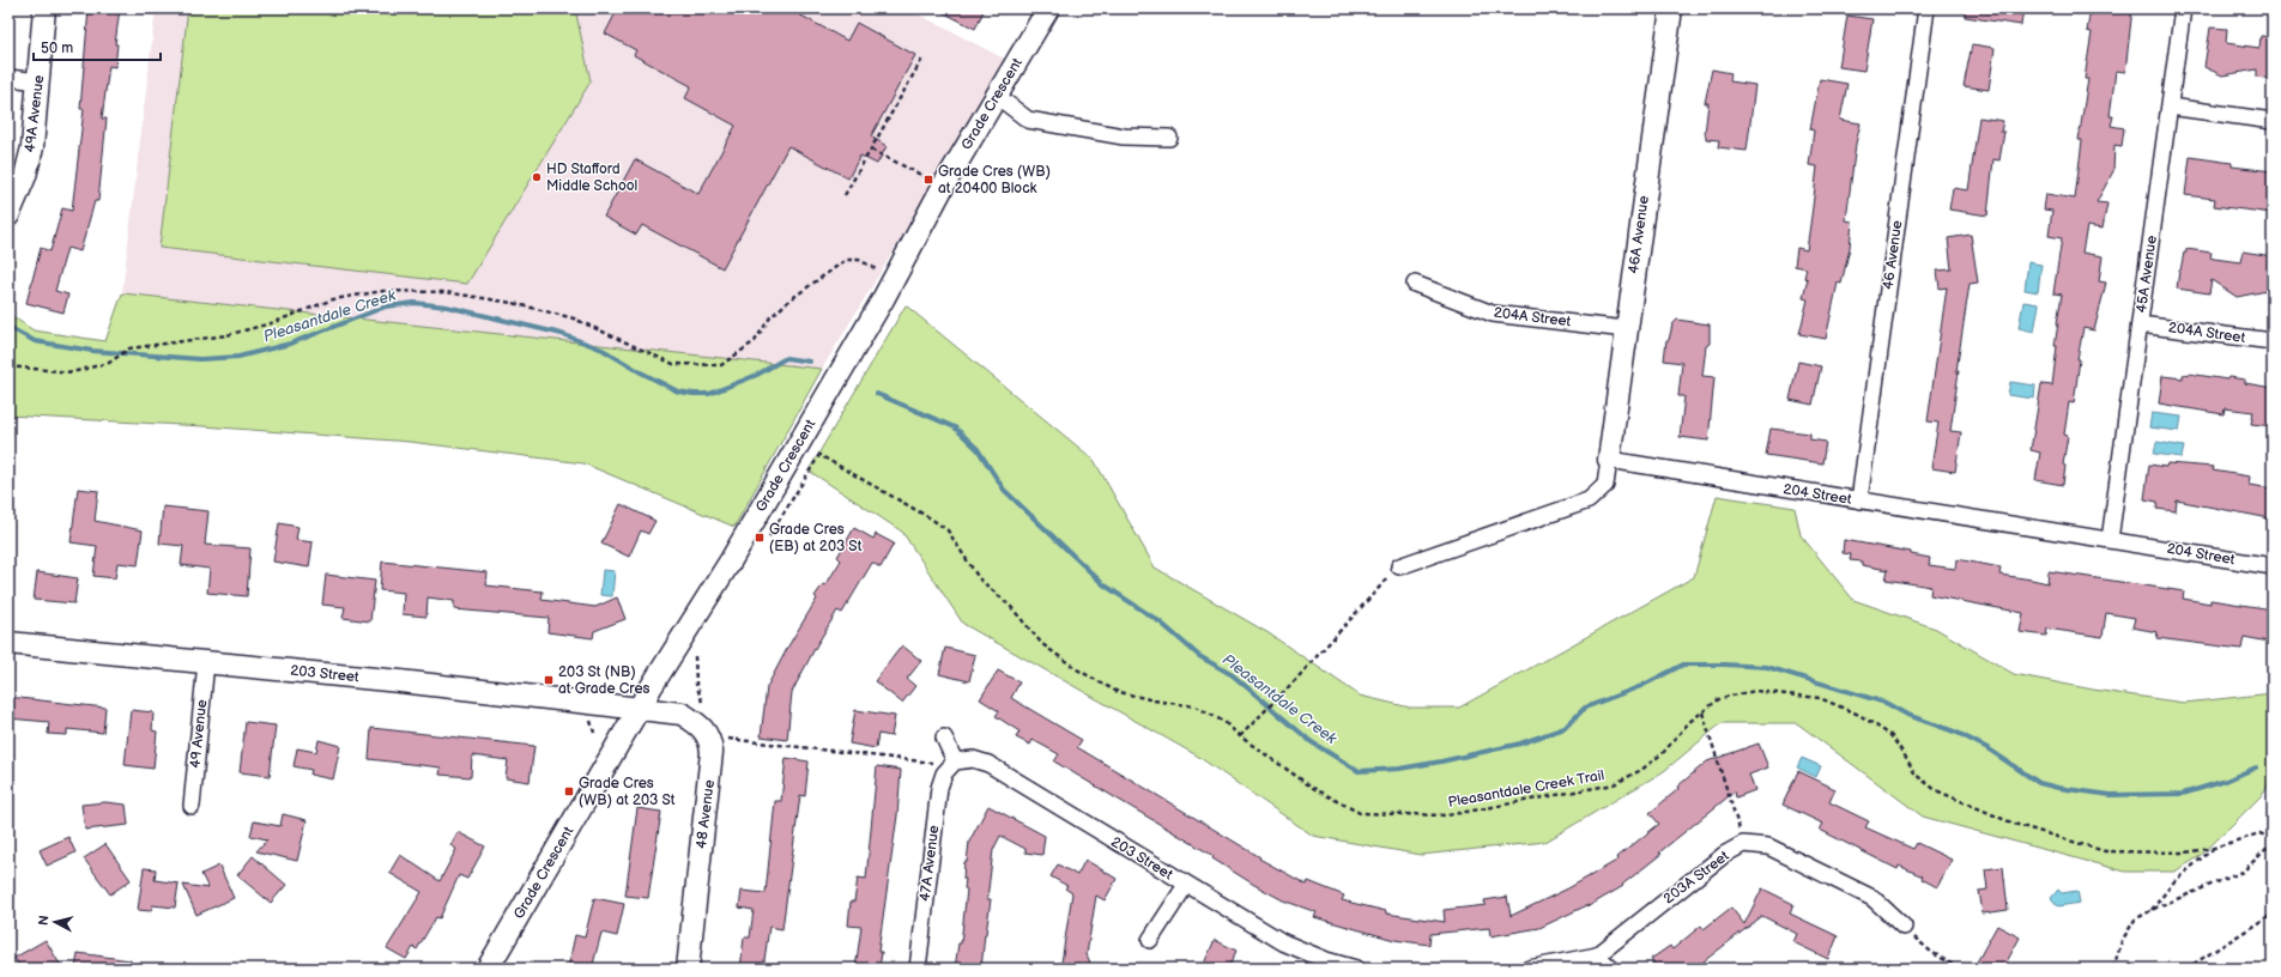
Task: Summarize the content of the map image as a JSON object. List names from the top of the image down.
{
  "streets": {
    "street": [
      "Grade Crescent",
      "49A Avenue",
      "46A Avenue",
      "46 Avenue",
      "45A Avenue",
      "204A Street",
      "204 Street",
      "203 Street",
      "49 Avenue",
      "48 Avenue",
      "47A Avenue",
      "203A Street"
    ],
    "path": ["Pleasantdale Creek Trail"]
  },
  "crossings": [
    ["Grade Crescent", "203 Street"],
    ["Grade Crescent", "48 Avenue"],
    ["46A Avenue", "204A Street"],
    ["46A Avenue", "204 Street"],
    ["46 Avenue", "204 Street"],
    ["45A Avenue", "204A Street"],
    ["45A Avenue", "204 Street"],
    ["203 Street", "49 Avenue"],
    ["203 Street", "48 Avenue"],
    ["203 Street", "47A Avenue"]
  ],
  "water": ["Pleasantdale Creek"],
  "places": {
    "other": ["HD Stafford Middle School"],
    "transit": [
      "Grade Cres (WB) at 20400 Block",
      "Grade Cres (EB) at 203 St",
      "203 St (NB) at Grade Cres",
      "Grade Cres (WB) at 203 St"
    ]
  },
  "scale_bar": "50 m",
  "north": "left"
}
